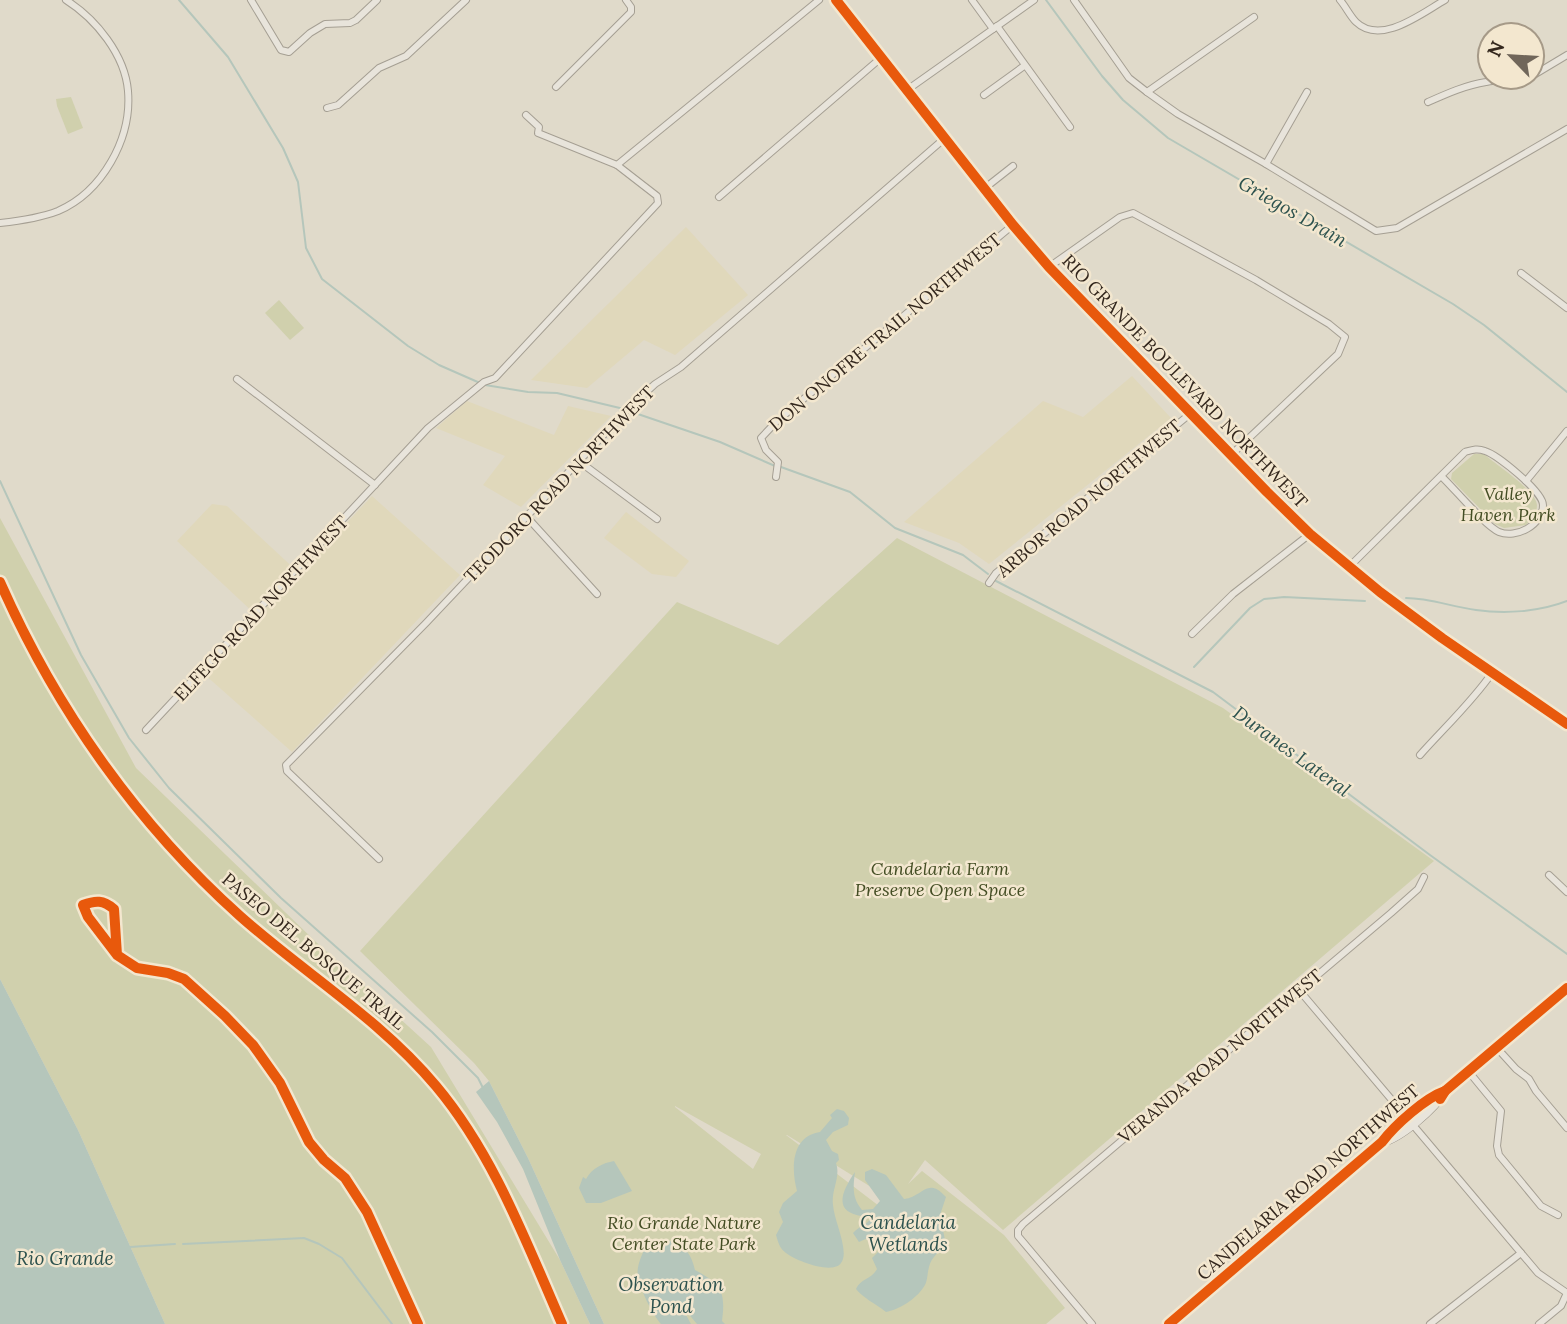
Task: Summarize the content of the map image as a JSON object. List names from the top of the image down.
{
  "streets": {
    "main road": ["RIO GRANDE BOULEVARD NORTHWEST", "CANDELARIA ROAD NORTHWEST"],
    "street": [
      "DON ONOFRE TRAIL NORTHWEST",
      "TEODORO ROAD NORTHWEST",
      "ARBOR ROAD NORTHWEST",
      "ELFEGO ROAD NORTHWEST",
      "VERANDA ROAD NORTHWEST"
    ],
    "cycle path": ["PASEO DEL BOSQUE TRAIL"]
  },
  "crossings": [
    ["DON ONOFRE TRAIL NORTHWEST", "RIO GRANDE BOULEVARD NORTHWEST"],
    ["RIO GRANDE BOULEVARD NORTHWEST", "TEODORO ROAD NORTHWEST"],
    ["RIO GRANDE BOULEVARD NORTHWEST", "ARBOR ROAD NORTHWEST"]
  ],
  "water": [
    "Griegos Drain",
    "Duranes Lateral",
    "Candelaria Wetlands",
    "Rio Grande",
    "Observation Pond"
  ],
  "parks": ["Valley Haven Park", "Candelaria Farm Preserve Open Space", "Rio Grande Nature Center State Park"],
  "north": "top left"
}
